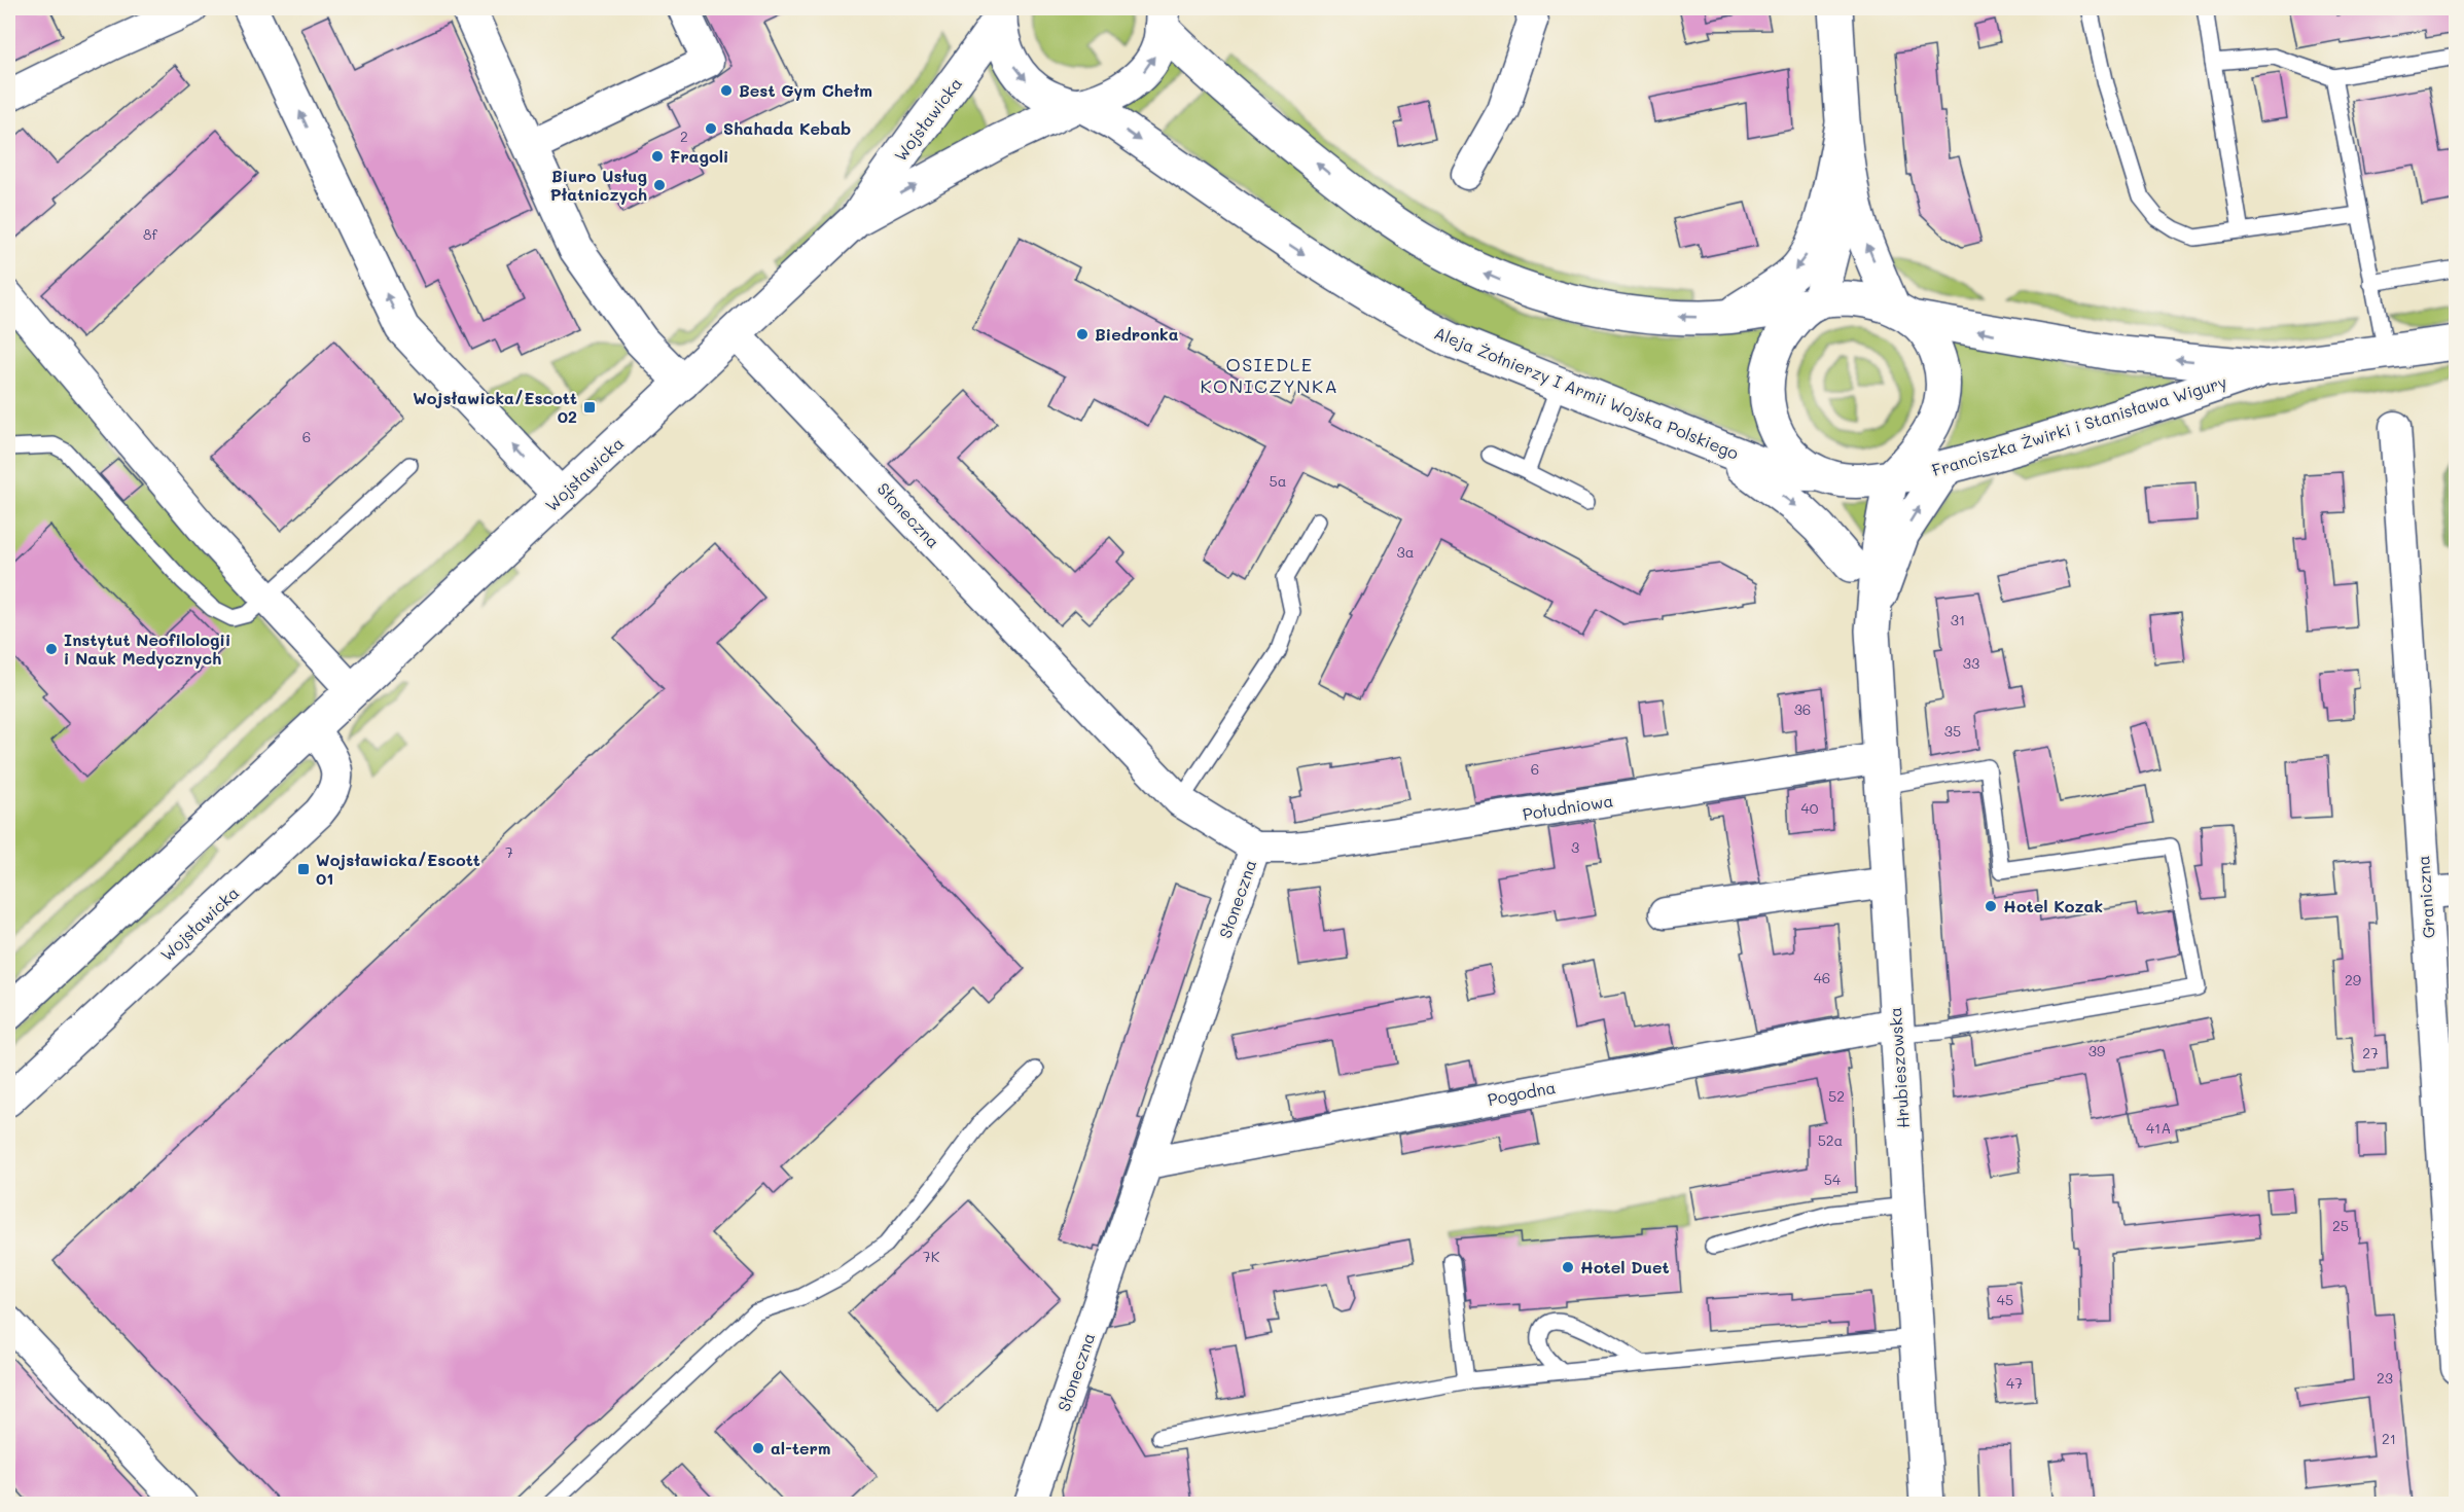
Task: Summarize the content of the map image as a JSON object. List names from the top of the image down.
{
  "streets": {
    "street": [
      "Wojsławicka",
      "Aleja Żołnierzy I Armii Wojska Polskiego",
      "Franciszka Żwirki i Stanisława Wigury",
      "Słoneczna",
      "Południowa",
      "Graniczna",
      "Hrubieszowska",
      "Pogodna"
    ]
  },
  "crossings": [
    ["Wojsławicka", "Aleja Żołnierzy I Armii Wojska Polskiego"],
    ["Wojsławicka", "Słoneczna"],
    ["Aleja Żołnierzy I Armii Wojska Polskiego", "Franciszka Żwirki i Stanisława Wigury"],
    ["Słoneczna", "Południowa"],
    ["Słoneczna", "Pogodna"],
    ["Południowa", "Hrubieszowska"],
    ["Hrubieszowska", "Pogodna"]
  ],
  "one_way": ["Franciszka Żwirki i Stanisława Wigury"],
  "districts": ["OSIEDLE KONICZYNKA"],
  "places": {
    "other": [
      "Best Gym Chełm",
      "Shahada Kebab",
      "Fragoli",
      "Biuro Usług Płatniczych",
      "Biedronka",
      "Instytut Neofilologii i Nauk Medycznych",
      "Hotel Kozak",
      "Hotel Duet",
      "al-term"
    ],
    "transit": ["Wojsławicka/Escott 02", "Wojsławicka/Escott 01"]
  },
  "house_numbers": [
    "2",
    "8f",
    "6",
    "5a",
    "3a",
    "31",
    "33",
    "36",
    "35",
    "6",
    "40",
    "3",
    "7",
    "46",
    "29",
    "39",
    "27",
    "52",
    "41A",
    "52a",
    "54",
    "25",
    "7K",
    "45",
    "23",
    "47",
    "21"
  ]
}
